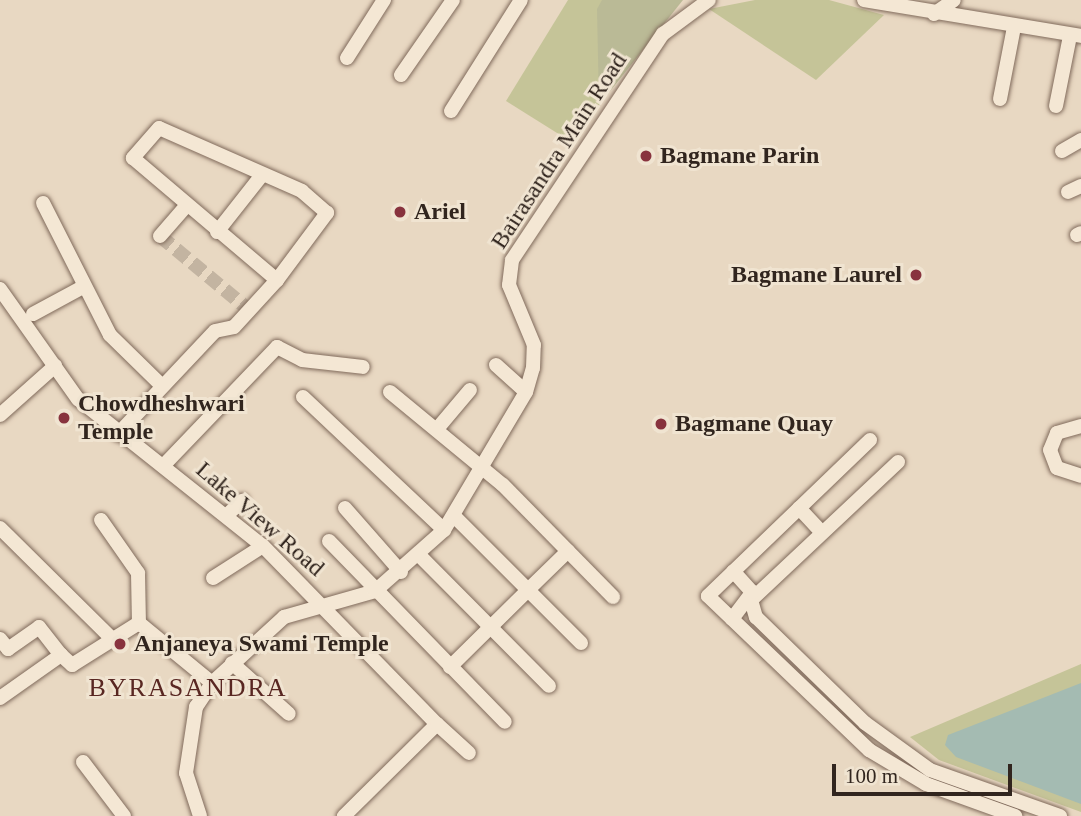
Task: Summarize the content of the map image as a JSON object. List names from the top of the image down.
{
  "streets": {
    "street": ["Bairasandra Main Road", "Lake View Road"]
  },
  "crossings": [
    ["Bairasandra Main Road", "Lake View Road"]
  ],
  "districts": ["BYRASANDRA"],
  "places": [
    "Bagmane Parin",
    "Ariel",
    "Bagmane Laurel",
    "Chowdheshwari Temple",
    "Bagmane Quay",
    "Anjaneya Swami Temple"
  ],
  "scale_bar": "100 m"
}
